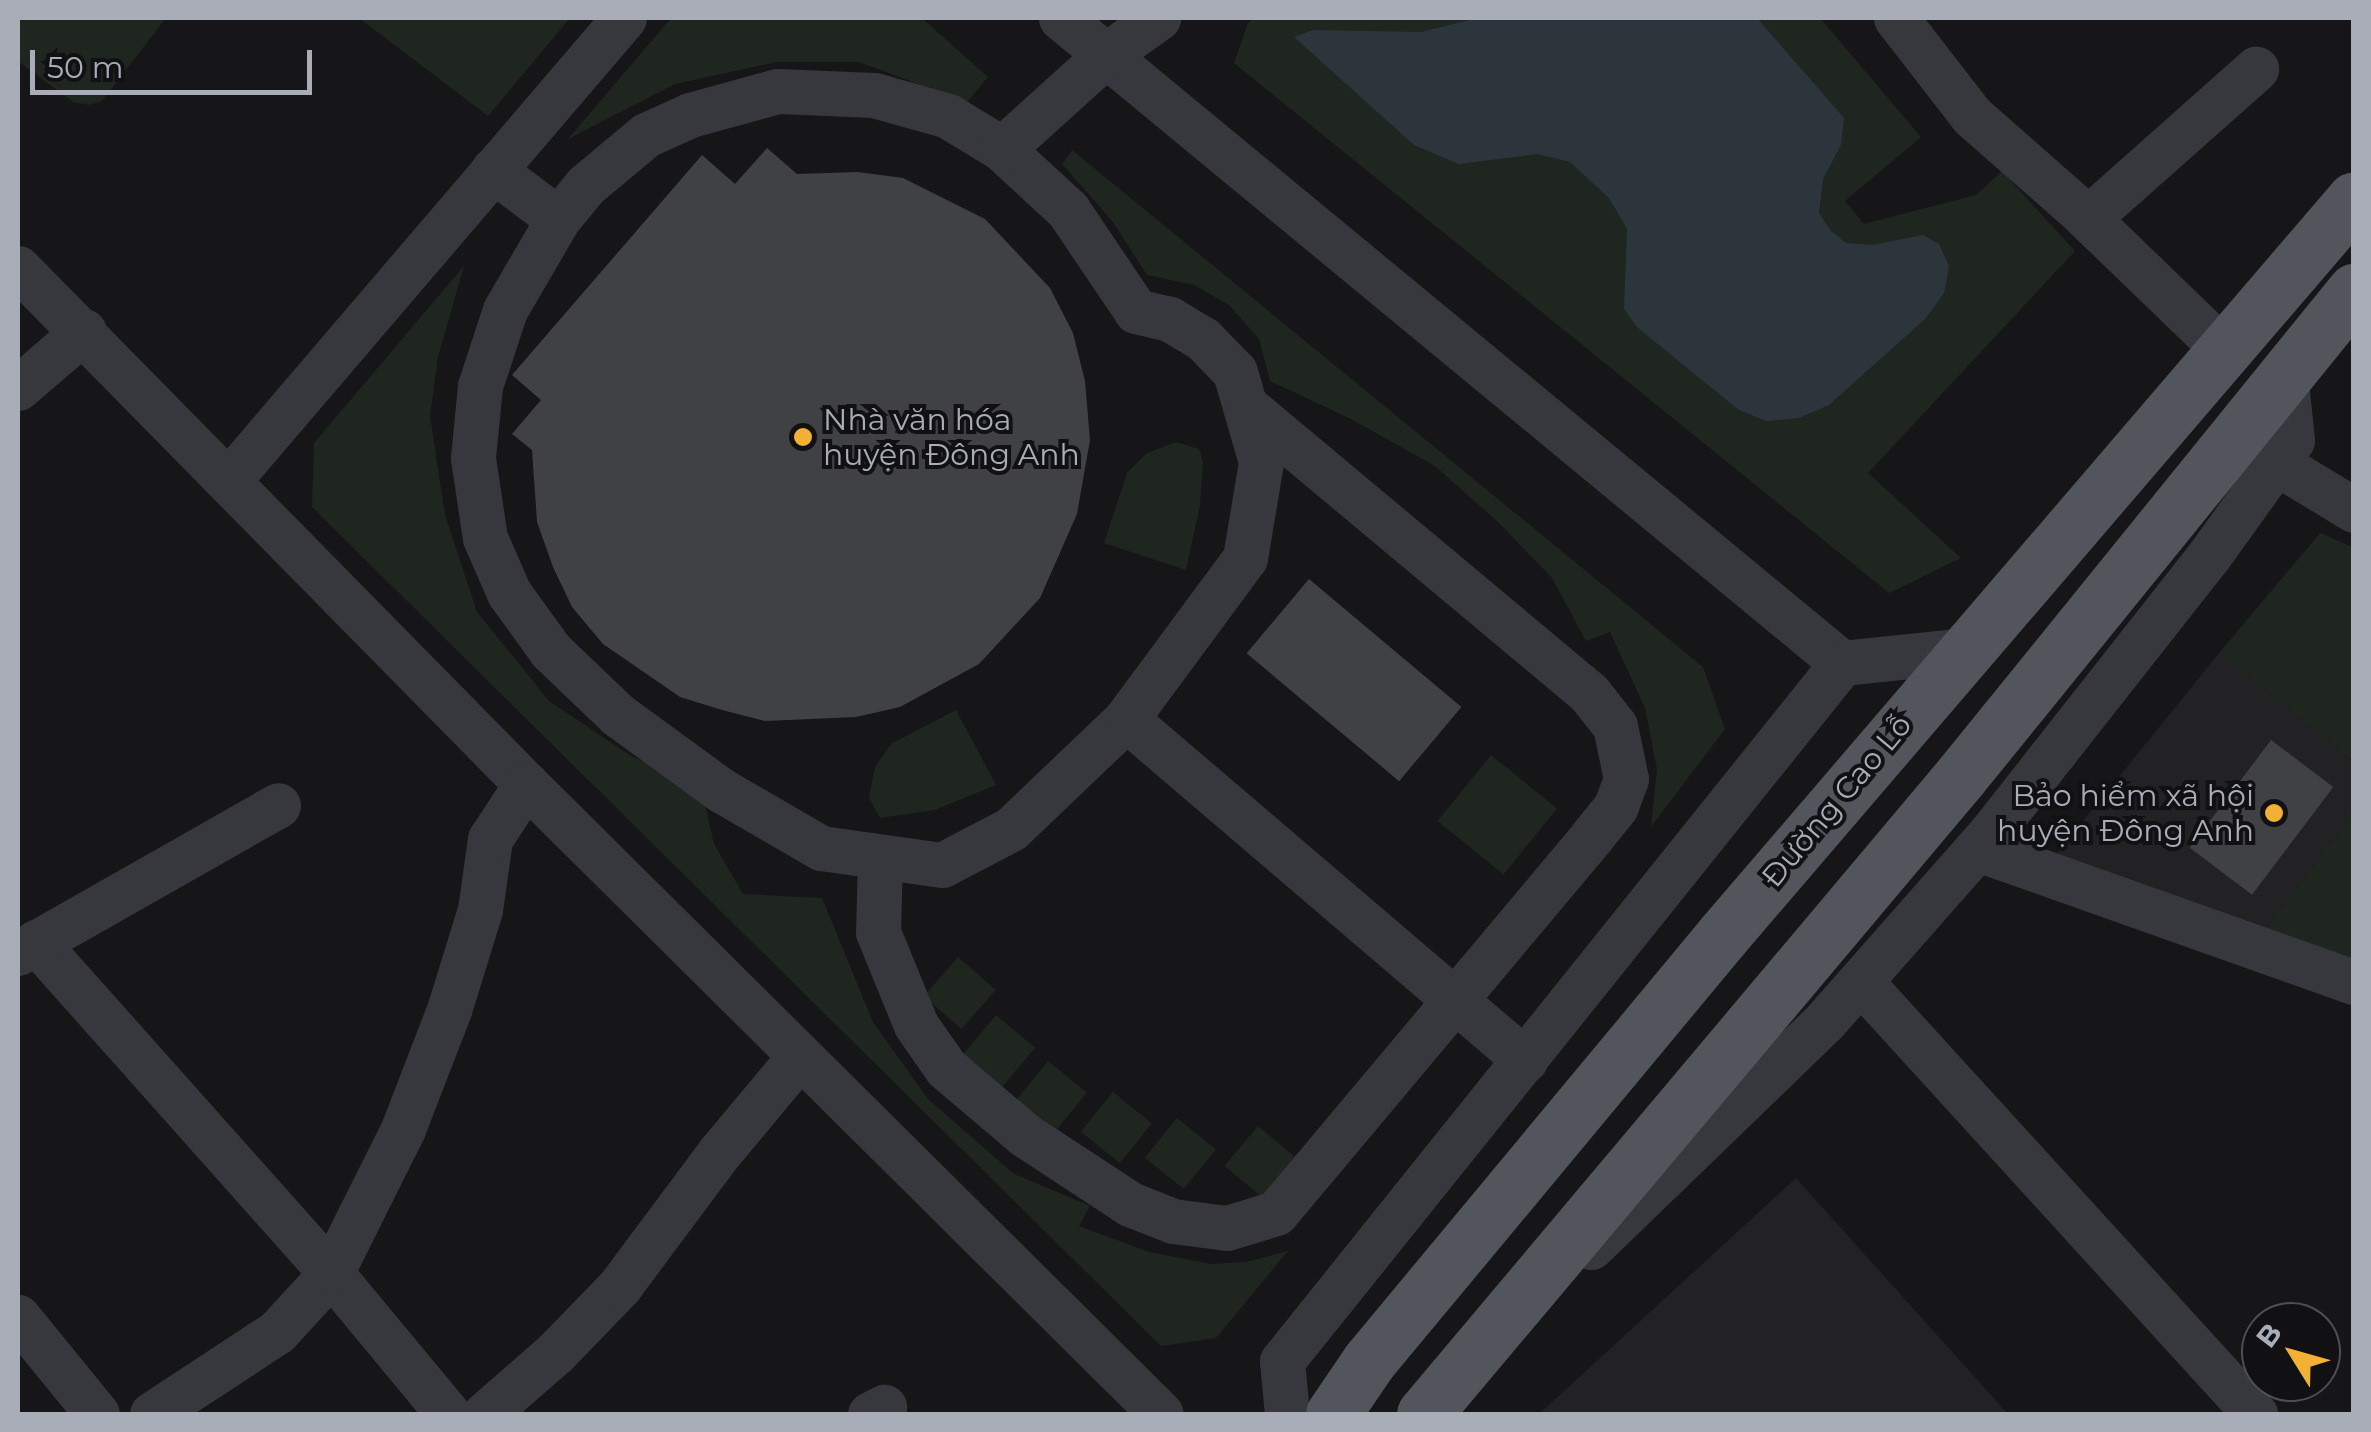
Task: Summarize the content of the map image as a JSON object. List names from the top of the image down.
{
  "streets": {
    "main road": ["Đường Cao Lỗ"]
  },
  "places": ["Nhà văn hóa huyện Đông Anh", "Bảo hiểm xã hội huyện Đông Anh"],
  "scale_bar": "50 m",
  "north": "top left"
}
